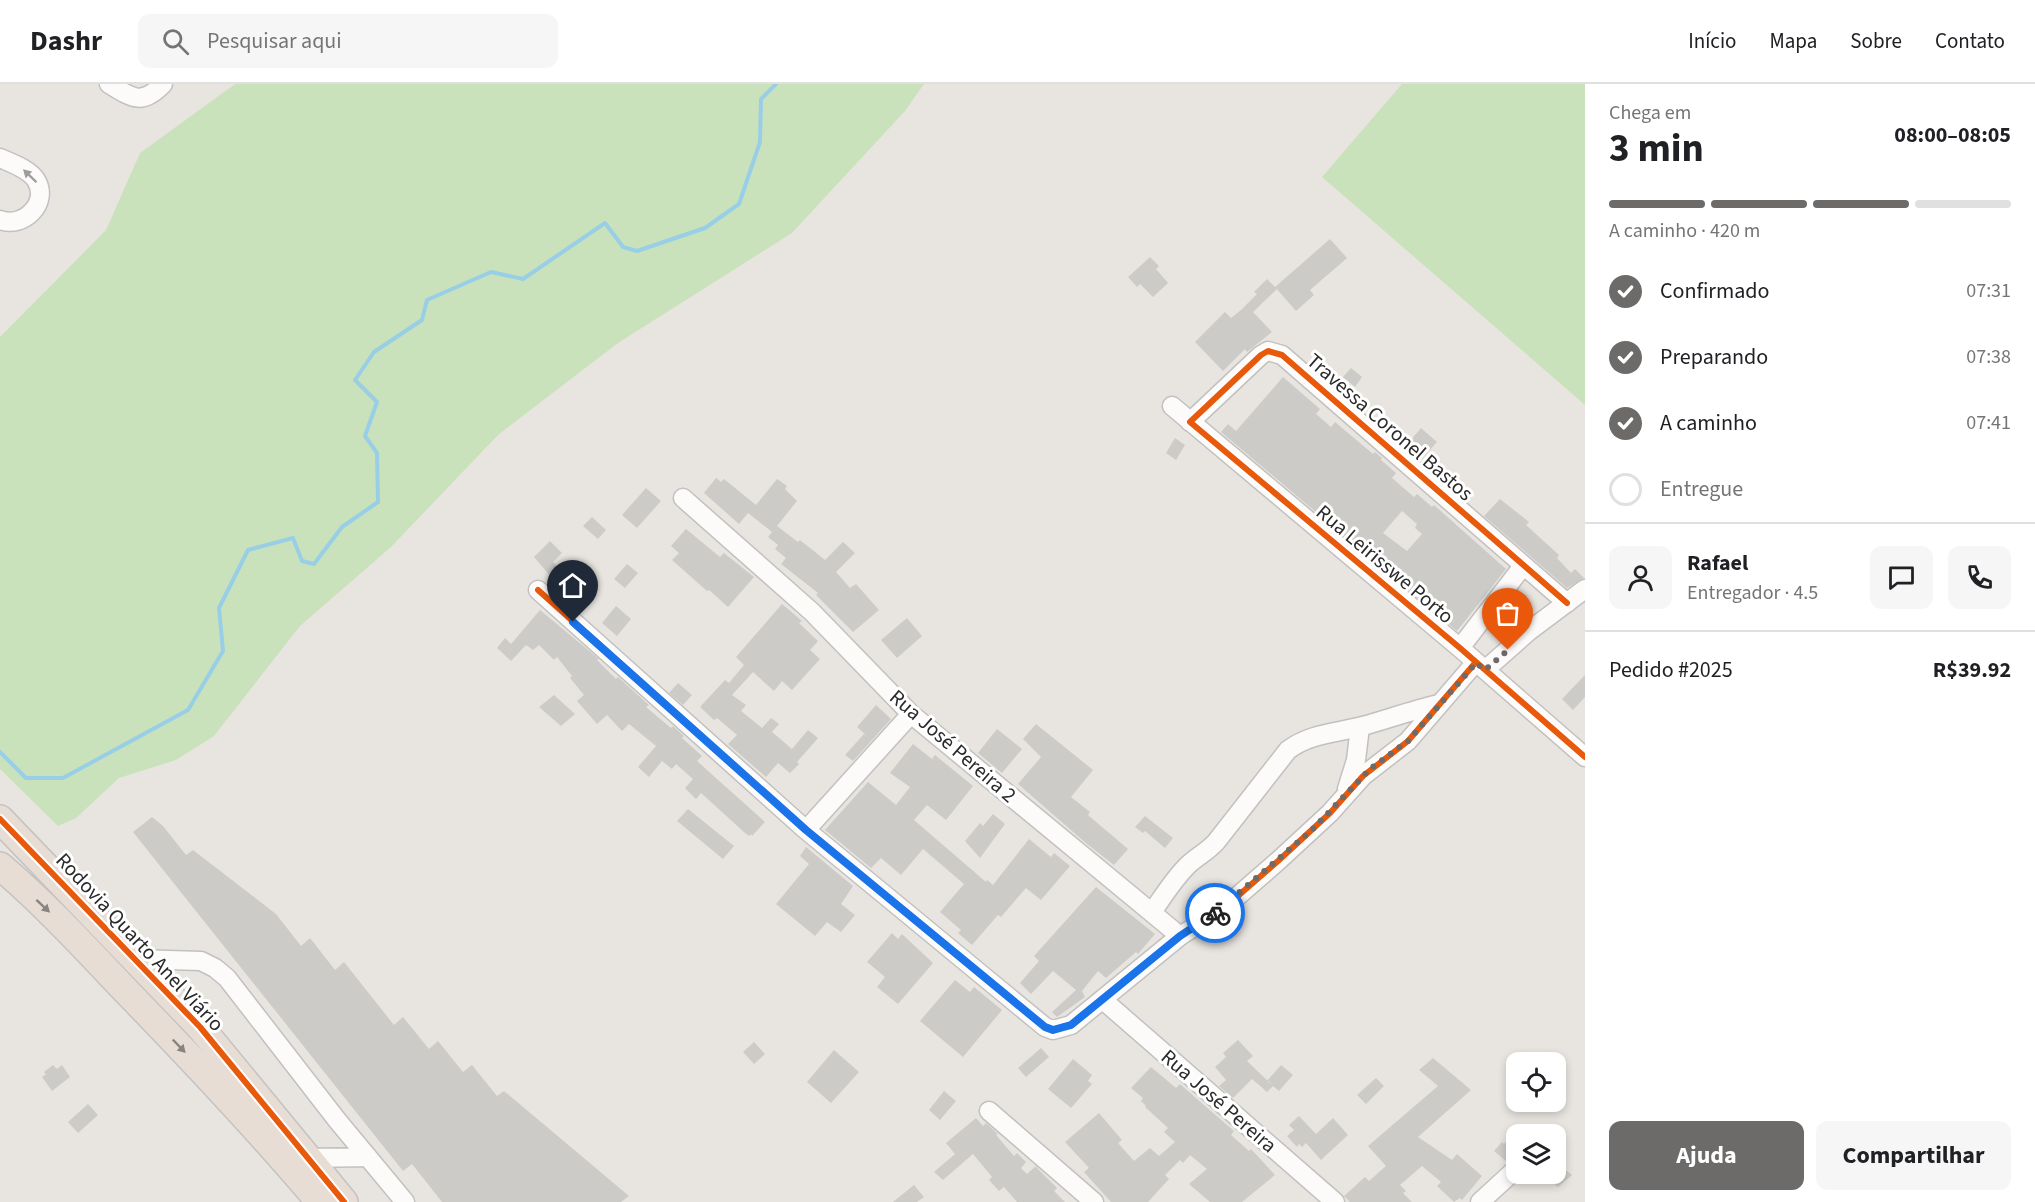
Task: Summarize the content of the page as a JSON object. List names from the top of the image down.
{
  "streets": {
    "highway": ["Rodovia Quarto Anel Viário"],
    "street": [
      "Travessa Coronel Bastos",
      "Rua Leirisswe Porto",
      "Rua José Pereira 2",
      "Rua José Pereira"
    ]
  },
  "crossings": [
    ["Travessa Coronel Bastos", "Rua Leirisswe Porto"]
  ],
  "page": {
    "header": "Dashr",
    "search": "Pesquisar aqui",
    "nav": [
      "Início",
      "Mapa",
      "Sobre",
      "Contato"
    ],
    "heading": ["3 min", "Chega em", "08:00–08:05"],
    "panel": [
      "Rafael",
      "Entregador · 4.5",
      "Pedido #2025",
      "R$39.92"
    ],
    "bar": "A caminho · 420 m",
    "list": [
      ["Confirmado", "07:31"],
      ["Preparando", "07:38"],
      ["A caminho", "07:41"],
      "Entregue"
    ],
    "buttons": ["Ajuda", "Compartilhar"]
  }
}
